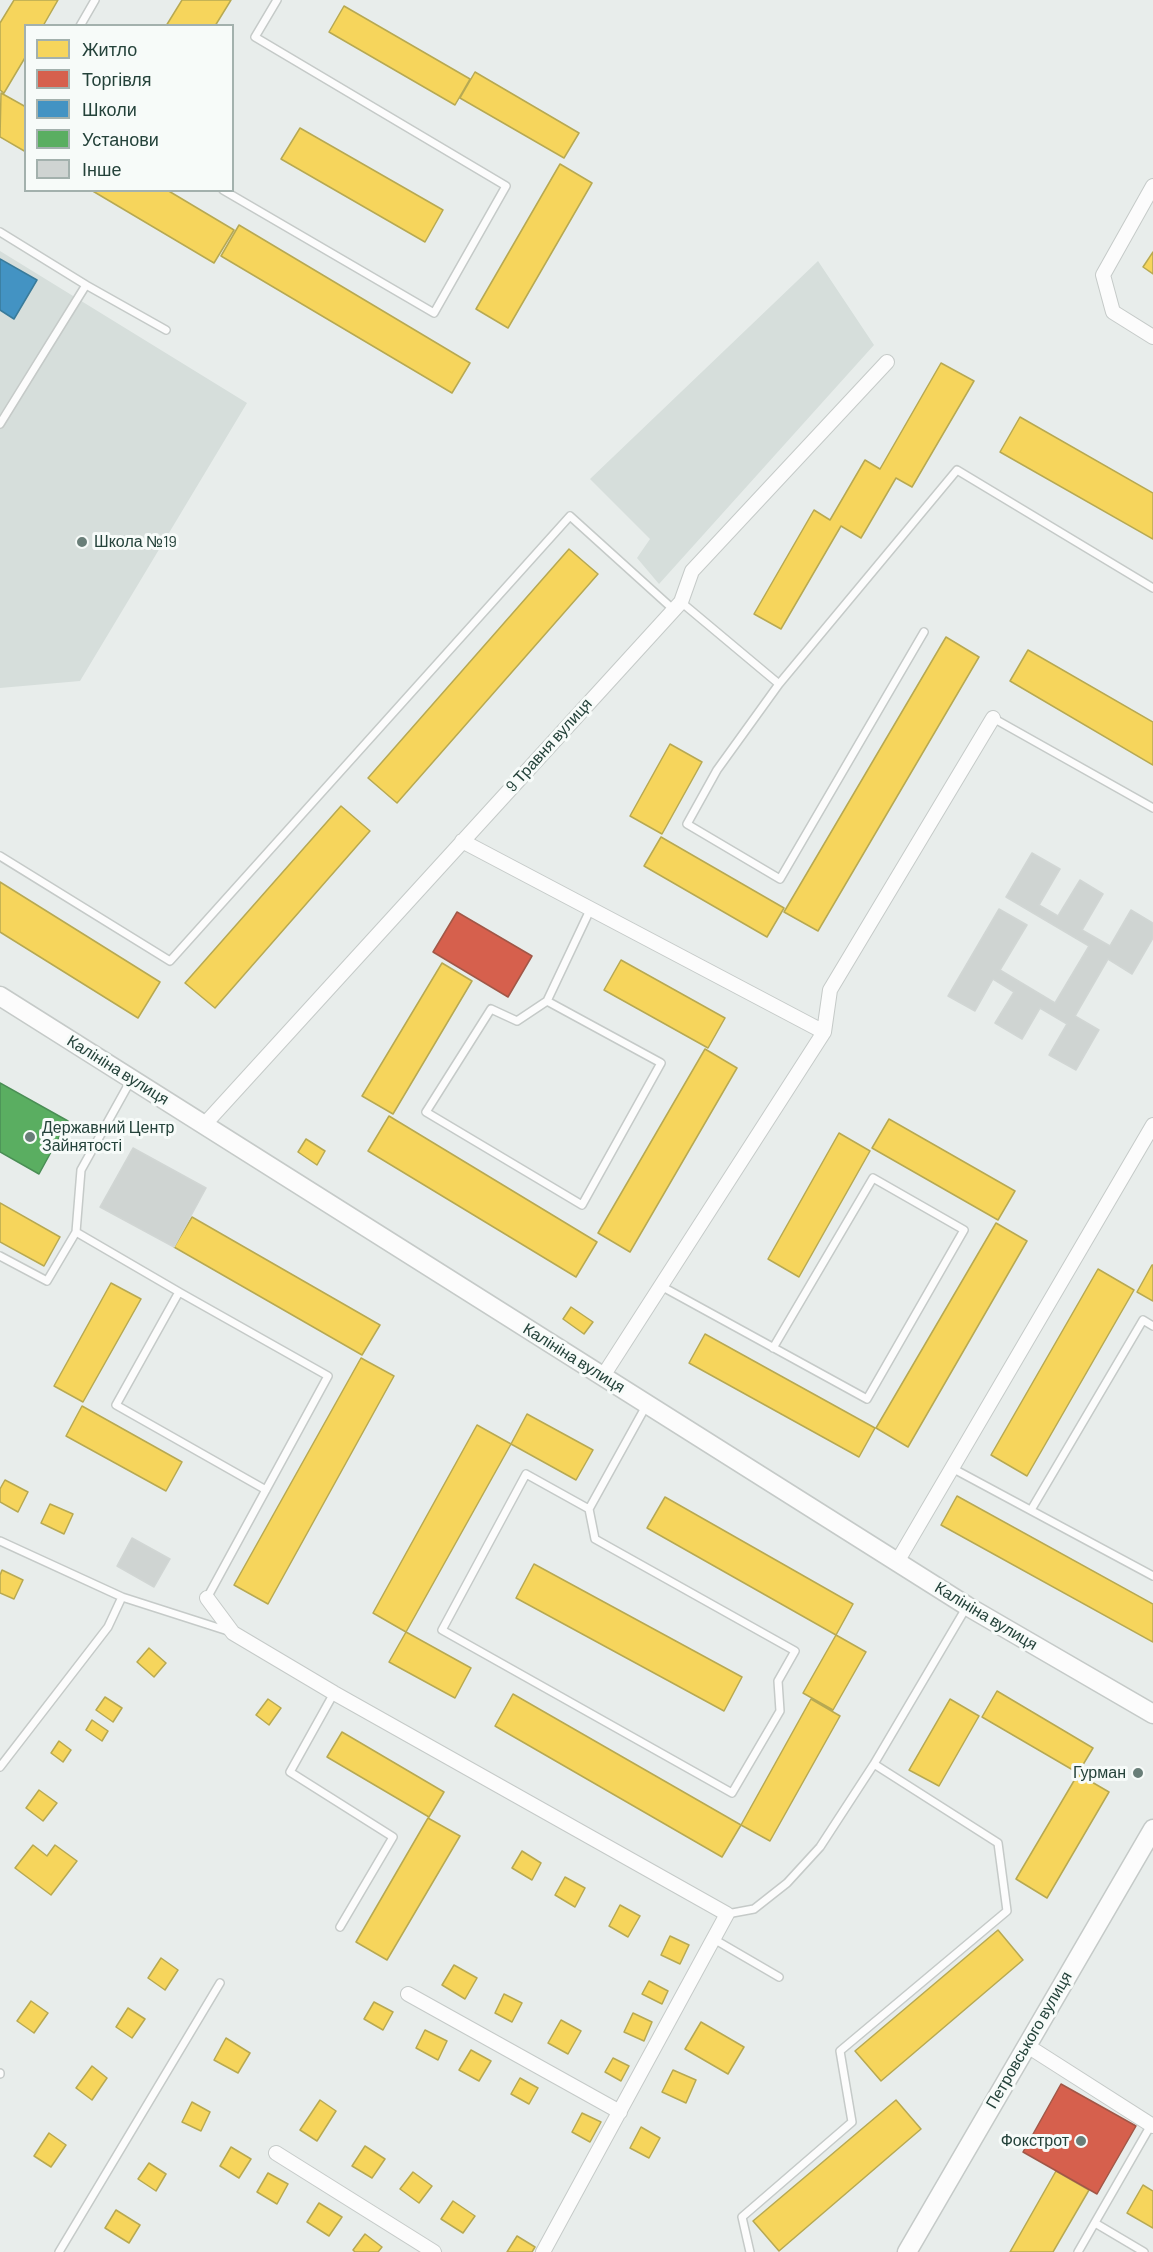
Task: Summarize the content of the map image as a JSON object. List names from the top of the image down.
{
  "streets": {
    "street": ["9 Травня вулиця", "Калініна вулиця", "Петровського вулиця"]
  },
  "crossings": [
    ["9 Травня вулиця", "Калініна вулиця"]
  ],
  "places": [
    "Школа №19",
    "Державний Центр Зайнятості",
    "Гурман",
    "Фокстрот"
  ],
  "legend": [
    "Житло",
    "Торгівля",
    "Школи",
    "Установи",
    "Інше"
  ]
}
